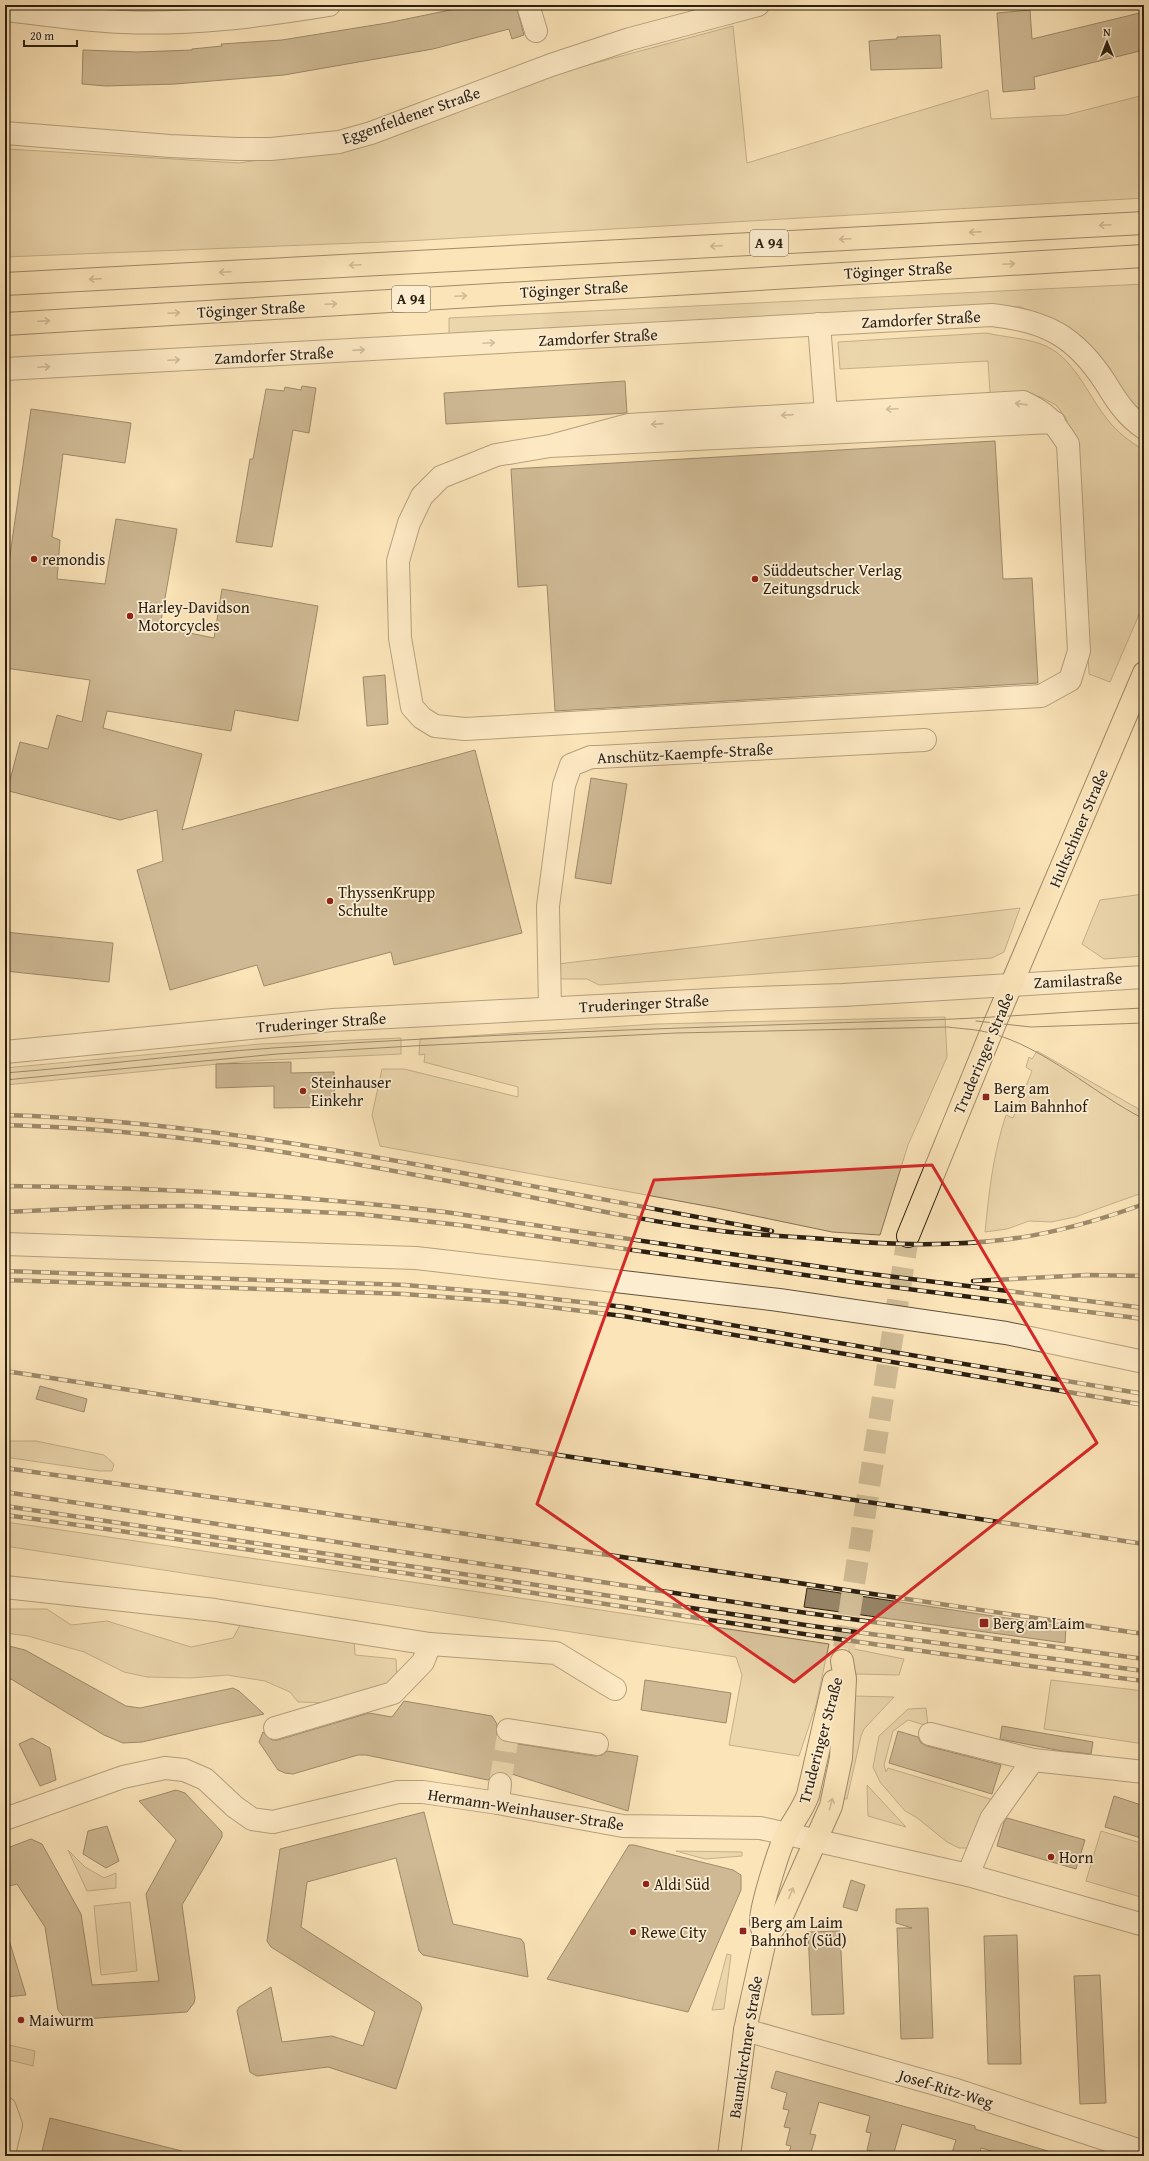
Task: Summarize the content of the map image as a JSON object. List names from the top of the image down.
{
  "streets": {
    "main road": [
      "A 94",
      "Töginger Straße",
      "Hultschiner Straße",
      "Truderinger Straße",
      "Baumkirchner Straße"
    ],
    "street": [
      "Eggenfeldener Straße",
      "Zamdorfer Straße",
      "Anschütz-Kaempfe-Straße",
      "Zamilastraße",
      "Hermann-Weinhauser-Straße",
      "Josef-Ritz-Weg"
    ]
  },
  "crossings": [
    ["Anschütz-Kaempfe-Straße", "Truderinger Straße"],
    ["Hultschiner Straße", "Zamilastraße"],
    ["Hultschiner Straße", "Truderinger Straße"],
    ["Zamilastraße", "Truderinger Straße"],
    ["Truderinger Straße", "Hermann-Weinhauser-Straße"],
    ["Truderinger Straße", "Baumkirchner Straße"],
    ["Hermann-Weinhauser-Straße", "Baumkirchner Straße"],
    ["Baumkirchner Straße", "Josef-Ritz-Weg"]
  ],
  "places": {
    "other": [
      "remondis",
      "Süddeutscher Verlag Zeitungsdruck",
      "Harley-Davidson Motorcycles",
      "ThyssenKrupp Schulte",
      "Steinhauser Einkehr",
      "Horn",
      "Aldi Süd",
      "Rewe City",
      "Maiwurm"
    ],
    "transit": ["Berg am Laim Bahnhof", "Berg am Laim", "Berg am Laim Bahnhof (Süd)"]
  },
  "scale_bar": "20 m",
  "north": "top"
}
